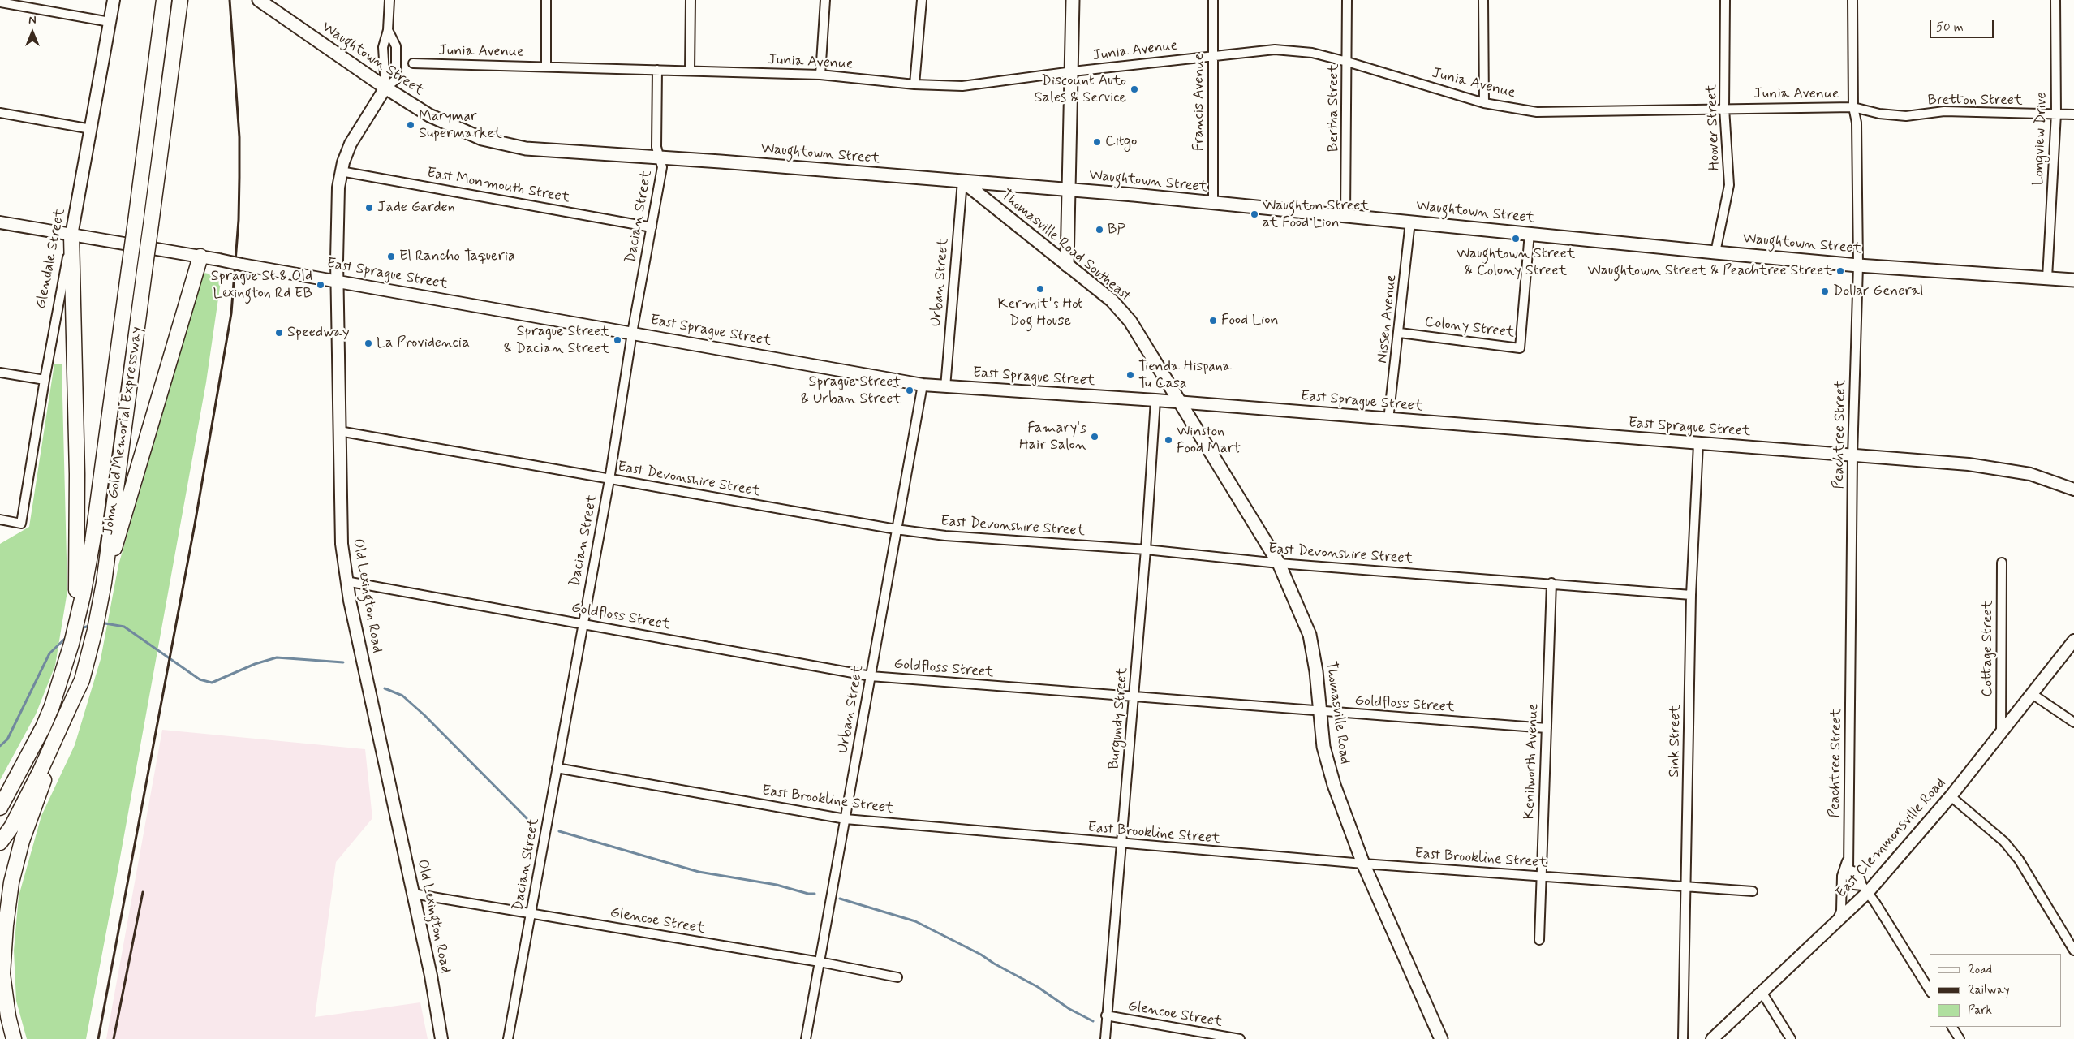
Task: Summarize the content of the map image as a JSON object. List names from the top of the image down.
{
  "streets": {
    "highway": ["John Gold Memorial Expressway"],
    "main road": [
      "Waughtown Street",
      "Thomasville Road Southeast",
      "Glendale Street",
      "East Sprague Street",
      "Old Lexington Road",
      "Thomasville Road",
      "East Clemmonsville Road"
    ],
    "street": [
      "Junia Avenue",
      "Bretton Street",
      "Francis Avenue",
      "Bertha Street",
      "Hoover Street",
      "Longview Drive",
      "East Monmouth Street",
      "Dacian Street",
      "Urban Street",
      "Nissen Avenue",
      "Colony Street",
      "Peachtree Street",
      "East Devonshire Street",
      "Goldfloss Street",
      "Cottage Street",
      "Burgundy Street",
      "Sink Street",
      "Kenilworth Avenue",
      "East Brookline Street",
      "Glencoe Street"
    ]
  },
  "crossings": [
    ["Junia Avenue", "Bretton Street"],
    ["Junia Avenue", "Francis Avenue"],
    ["Junia Avenue", "Bertha Street"],
    ["Junia Avenue", "Hoover Street"],
    ["Junia Avenue", "Dacian Street"],
    ["Junia Avenue", "Peachtree Street"],
    ["Waughtown Street", "Francis Avenue"],
    ["Waughtown Street", "Bertha Street"],
    ["Waughtown Street", "Hoover Street"],
    ["Waughtown Street", "Longview Drive"],
    ["Waughtown Street", "Dacian Street"],
    ["Waughtown Street", "Thomasville Road Southeast"],
    ["Waughtown Street", "Urban Street"],
    ["Waughtown Street", "Nissen Avenue"],
    ["Waughtown Street", "Colony Street"],
    ["Waughtown Street", "Peachtree Street"],
    ["Waughtown Street", "Old Lexington Road"],
    ["Bretton Street", "Longview Drive"],
    ["Bretton Street", "Peachtree Street"],
    ["East Monmouth Street", "Dacian Street"],
    ["East Monmouth Street", "Old Lexington Road"],
    ["Dacian Street", "East Sprague Street"],
    ["Dacian Street", "East Devonshire Street"],
    ["Dacian Street", "Goldfloss Street"],
    ["Dacian Street", "East Brookline Street"],
    ["Dacian Street", "Glencoe Street"],
    ["Thomasville Road Southeast", "East Sprague Street"],
    ["Thomasville Road Southeast", "Urban Street"],
    ["Thomasville Road Southeast", "Thomasville Road"],
    ["Glendale Street", "East Sprague Street"],
    ["East Sprague Street", "Urban Street"],
    ["East Sprague Street", "Nissen Avenue"],
    ["East Sprague Street", "Peachtree Street"],
    ["East Sprague Street", "Old Lexington Road"],
    ["East Sprague Street", "Thomasville Road"],
    ["East Sprague Street", "Burgundy Street"],
    ["East Sprague Street", "Sink Street"],
    ["Urban Street", "East Devonshire Street"],
    ["Urban Street", "Goldfloss Street"],
    ["Urban Street", "East Brookline Street"],
    ["Urban Street", "Glencoe Street"],
    ["Nissen Avenue", "Colony Street"],
    ["Peachtree Street", "East Clemmonsville Road"],
    ["East Devonshire Street", "Old Lexington Road"],
    ["East Devonshire Street", "Thomasville Road"],
    ["East Devonshire Street", "Burgundy Street"],
    ["East Devonshire Street", "Sink Street"],
    ["East Devonshire Street", "Kenilworth Avenue"],
    ["Old Lexington Road", "Goldfloss Street"],
    ["Old Lexington Road", "Glencoe Street"],
    ["Goldfloss Street", "Thomasville Road"],
    ["Goldfloss Street", "Burgundy Street"],
    ["Goldfloss Street", "Kenilworth Avenue"],
    ["Cottage Street", "East Clemmonsville Road"],
    ["Thomasville Road", "East Brookline Street"],
    ["Burgundy Street", "East Brookline Street"],
    ["Burgundy Street", "Glencoe Street"],
    ["Sink Street", "East Brookline Street"],
    ["Kenilworth Avenue", "East Brookline Street"]
  ],
  "places": [
    "Discount Auto Sales & Service",
    "Marymar Supermarket",
    "Citgo",
    "Jade Garden",
    "Waughton Street at Food Lion",
    "BP",
    "Waughtown Street & Colony Street",
    "El Rancho Taqueria",
    "Waughtown Street & Peachtree Street",
    "Sprague St & Old Lexington Rd EB",
    "Kermit's Hot Dog House",
    "Dollar General",
    "Food Lion",
    "Speedway",
    "Sprague Street & Dacian Street",
    "La Providencia",
    "Tienda Hispana Tu Casa",
    "Sprague Street & Urban Street",
    "Famary's Hair Salon",
    "Winston Food Mart"
  ],
  "legend": ["Road", "Railway", "Park"],
  "scale_bar": "50 m",
  "north": "top"
}
